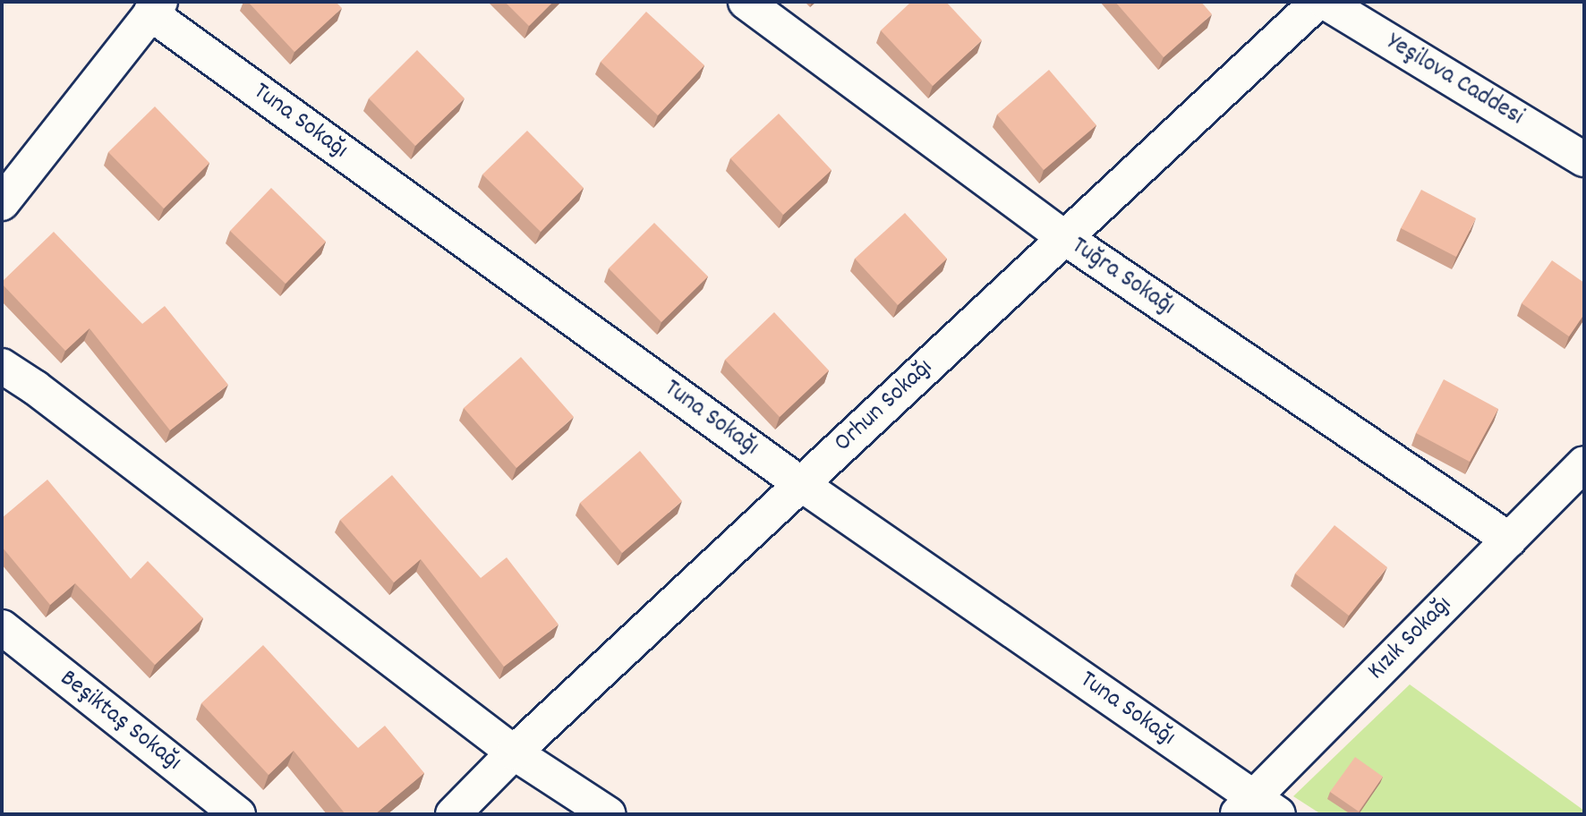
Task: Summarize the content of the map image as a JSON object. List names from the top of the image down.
{
  "streets": {
    "street": [
      "Yeşilova Caddesi",
      "Tuna Sokağı",
      "Tuğra Sokağı",
      "Orhun Sokağı",
      "Kızık Sokağı",
      "Beşiktaş Sokağı"
    ]
  },
  "crossings": [
    ["Tuna Sokağı", "Orhun Sokağı"],
    ["Tuna Sokağı", "Kızık Sokağı"],
    ["Tuğra Sokağı", "Orhun Sokağı"],
    ["Tuğra Sokağı", "Kızık Sokağı"]
  ]
}
